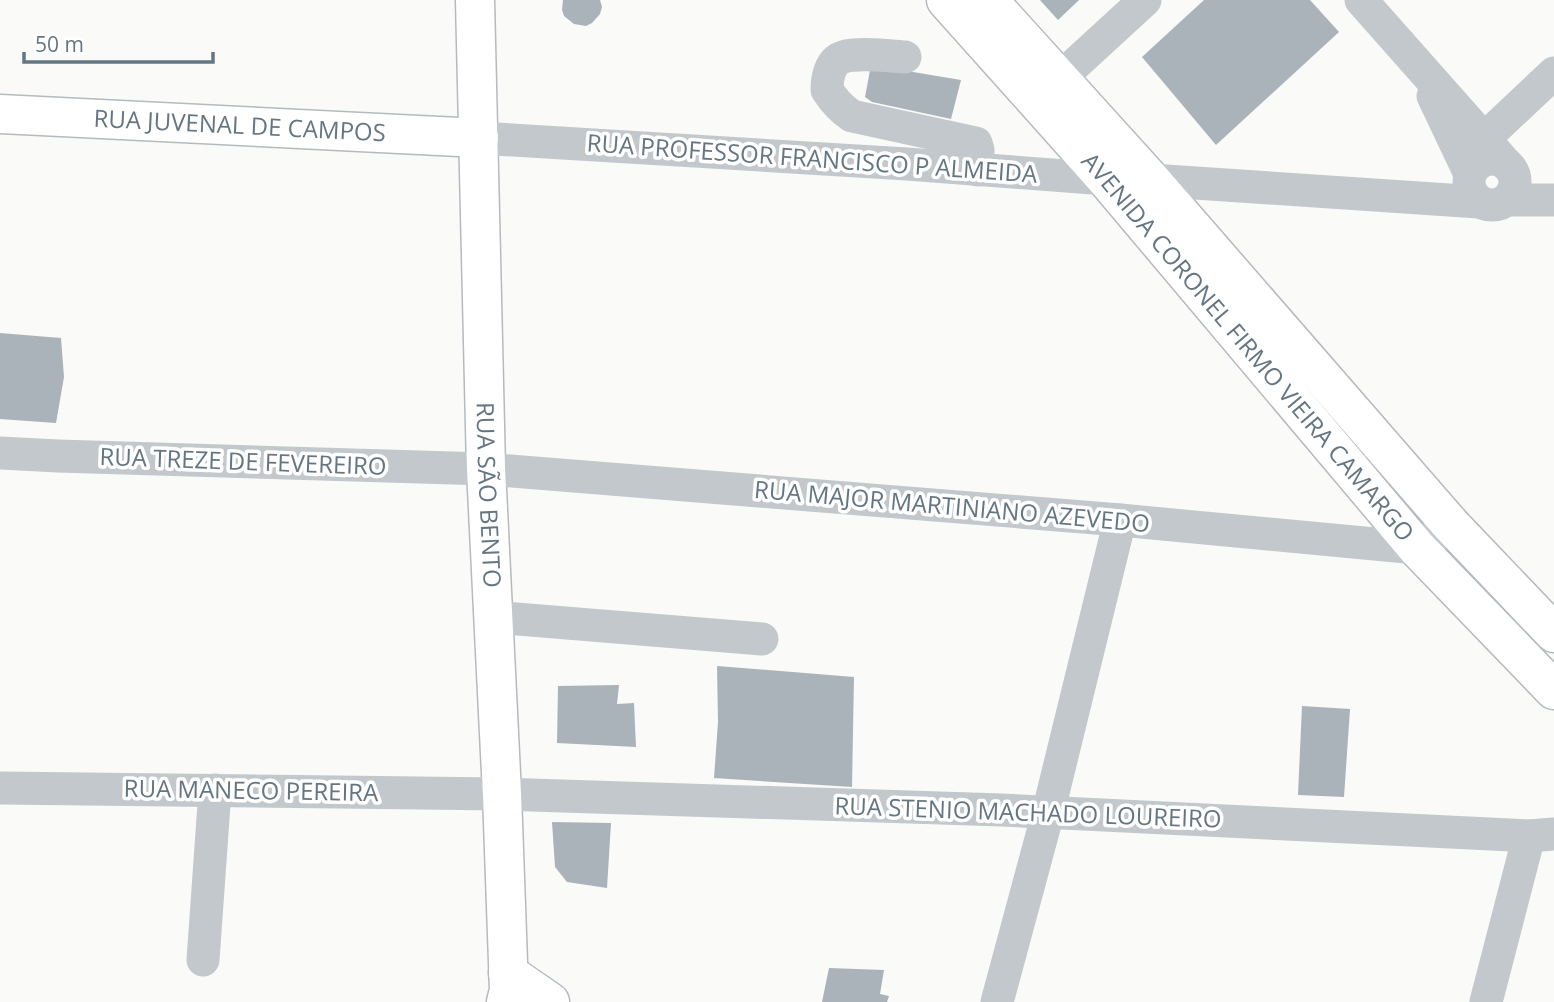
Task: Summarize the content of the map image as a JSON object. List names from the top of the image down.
{
  "streets": {
    "main road": ["RUA JUVENAL DE CAMPOS", "AVENIDA CORONEL FIRMO VIEIRA CAMARGO", "RUA SÃO BENTO"],
    "street": [
      "RUA PROFESSOR FRANCISCO P ALMEIDA",
      "RUA TREZE DE FEVEREIRO",
      "RUA MAJOR MARTINIANO AZEVEDO",
      "RUA MANECO PEREIRA",
      "RUA STENIO MACHADO LOUREIRO"
    ]
  },
  "crossings": [
    ["RUA JUVENAL DE CAMPOS", "RUA PROFESSOR FRANCISCO P ALMEIDA"],
    ["RUA JUVENAL DE CAMPOS", "RUA SÃO BENTO"],
    ["RUA PROFESSOR FRANCISCO P ALMEIDA", "AVENIDA CORONEL FIRMO VIEIRA CAMARGO"],
    ["RUA PROFESSOR FRANCISCO P ALMEIDA", "RUA SÃO BENTO"],
    ["AVENIDA CORONEL FIRMO VIEIRA CAMARGO", "RUA MAJOR MARTINIANO AZEVEDO"],
    ["RUA TREZE DE FEVEREIRO", "RUA SÃO BENTO"],
    ["RUA TREZE DE FEVEREIRO", "RUA MAJOR MARTINIANO AZEVEDO"],
    ["RUA SÃO BENTO", "RUA MAJOR MARTINIANO AZEVEDO"],
    ["RUA SÃO BENTO", "RUA MANECO PEREIRA"],
    ["RUA SÃO BENTO", "RUA STENIO MACHADO LOUREIRO"],
    ["RUA MANECO PEREIRA", "RUA STENIO MACHADO LOUREIRO"]
  ],
  "scale_bar": "50 m"
}
